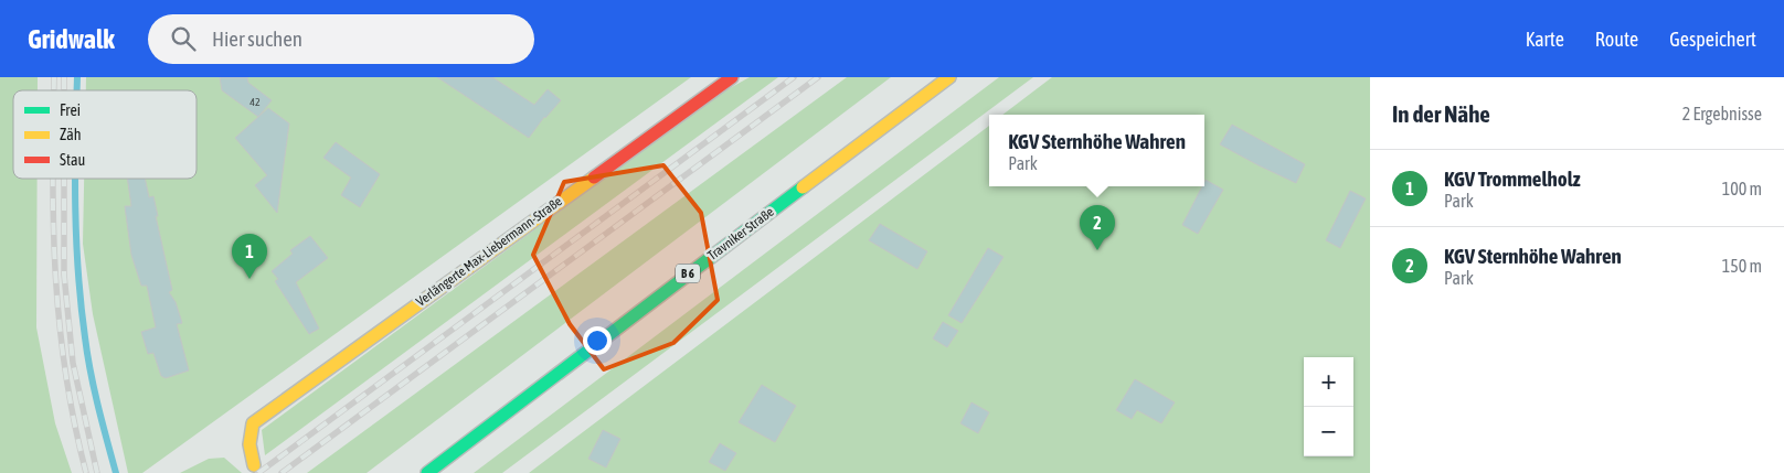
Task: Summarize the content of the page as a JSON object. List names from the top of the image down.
{
  "streets": {
    "main road": ["Travniker Straße", "Verlängerte Max-Liebermann-Straße", "B 6"]
  },
  "house_numbers": ["42"],
  "legend": ["Frei", "Zäh", "Stau"],
  "page": {
    "header": "Gridwalk",
    "search": "Hier suchen",
    "nav": ["Karte", "Route", "Gespeichert"],
    "heading": ["In der Nähe", "2 Ergebnisse"],
    "popup": ["KGV Sternhöhe Wahren", "Park"],
    "list": [
      {
        "mark": "1",
        "name": "KGV Trommelholz",
        "note": "Park",
        "value": "100 m"
      },
      {
        "mark": "2",
        "name": "KGV Sternhöhe Wahren",
        "note": "Park",
        "value": "150 m"
      }
    ],
    "pins": ["2", "1"],
    "map_buttons": ["+", "−"]
  }
}
